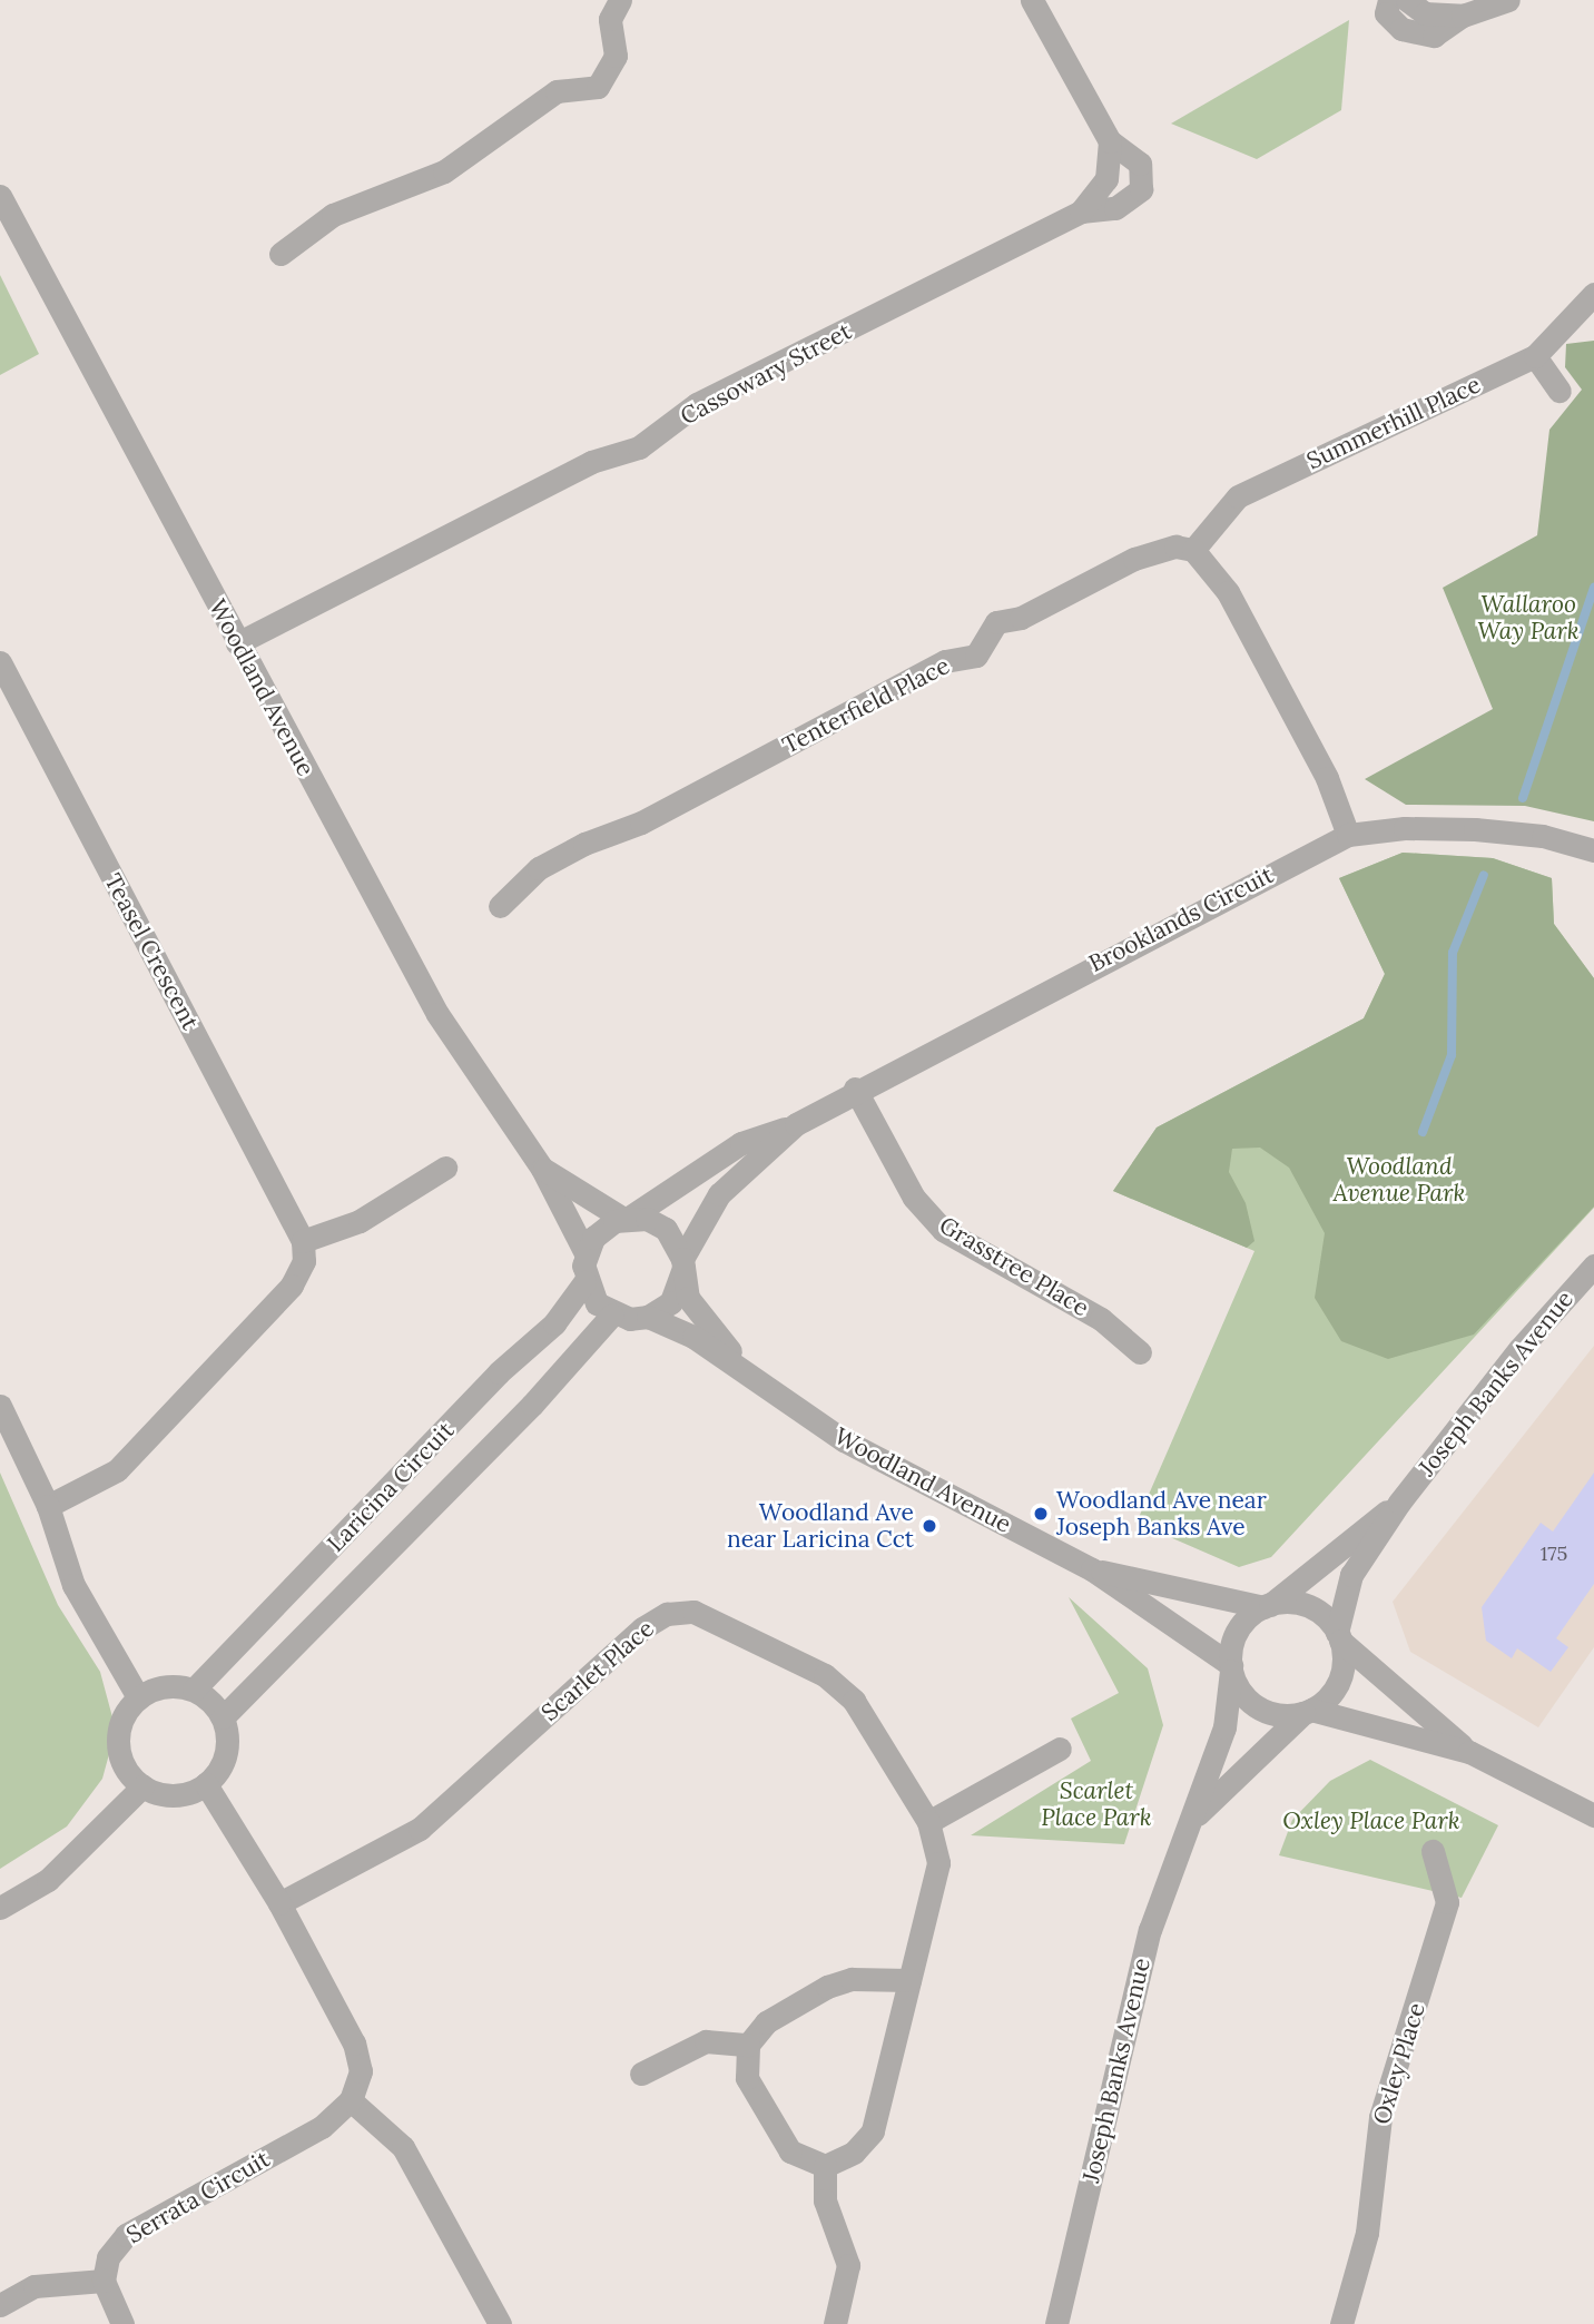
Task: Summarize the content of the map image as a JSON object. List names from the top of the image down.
{
  "streets": {
    "street": [
      "Cassowary Street",
      "Summerhill Place",
      "Woodland Avenue",
      "Tenterfield Place",
      "Brooklands Circuit",
      "Teasel Crescent",
      "Grasstree Place",
      "Joseph Banks Avenue",
      "Laricina Circuit",
      "Scarlet Place",
      "Oxley Place",
      "Serrata Circuit"
    ]
  },
  "crossings": [
    ["Cassowary Street", "Woodland Avenue"],
    ["Summerhill Place", "Tenterfield Place"],
    ["Woodland Avenue", "Brooklands Circuit"],
    ["Woodland Avenue", "Joseph Banks Avenue"],
    ["Woodland Avenue", "Laricina Circuit"],
    ["Brooklands Circuit", "Grasstree Place"],
    ["Brooklands Circuit", "Laricina Circuit"]
  ],
  "parks": [
    "Wallaroo Way Park",
    "Woodland Avenue Park",
    "Scarlet Place Park",
    "Oxley Place Park"
  ],
  "places": ["Woodland Ave near Joseph Banks Ave", "Woodland Ave near Laricina Cct"],
  "house_numbers": ["175"]
}
